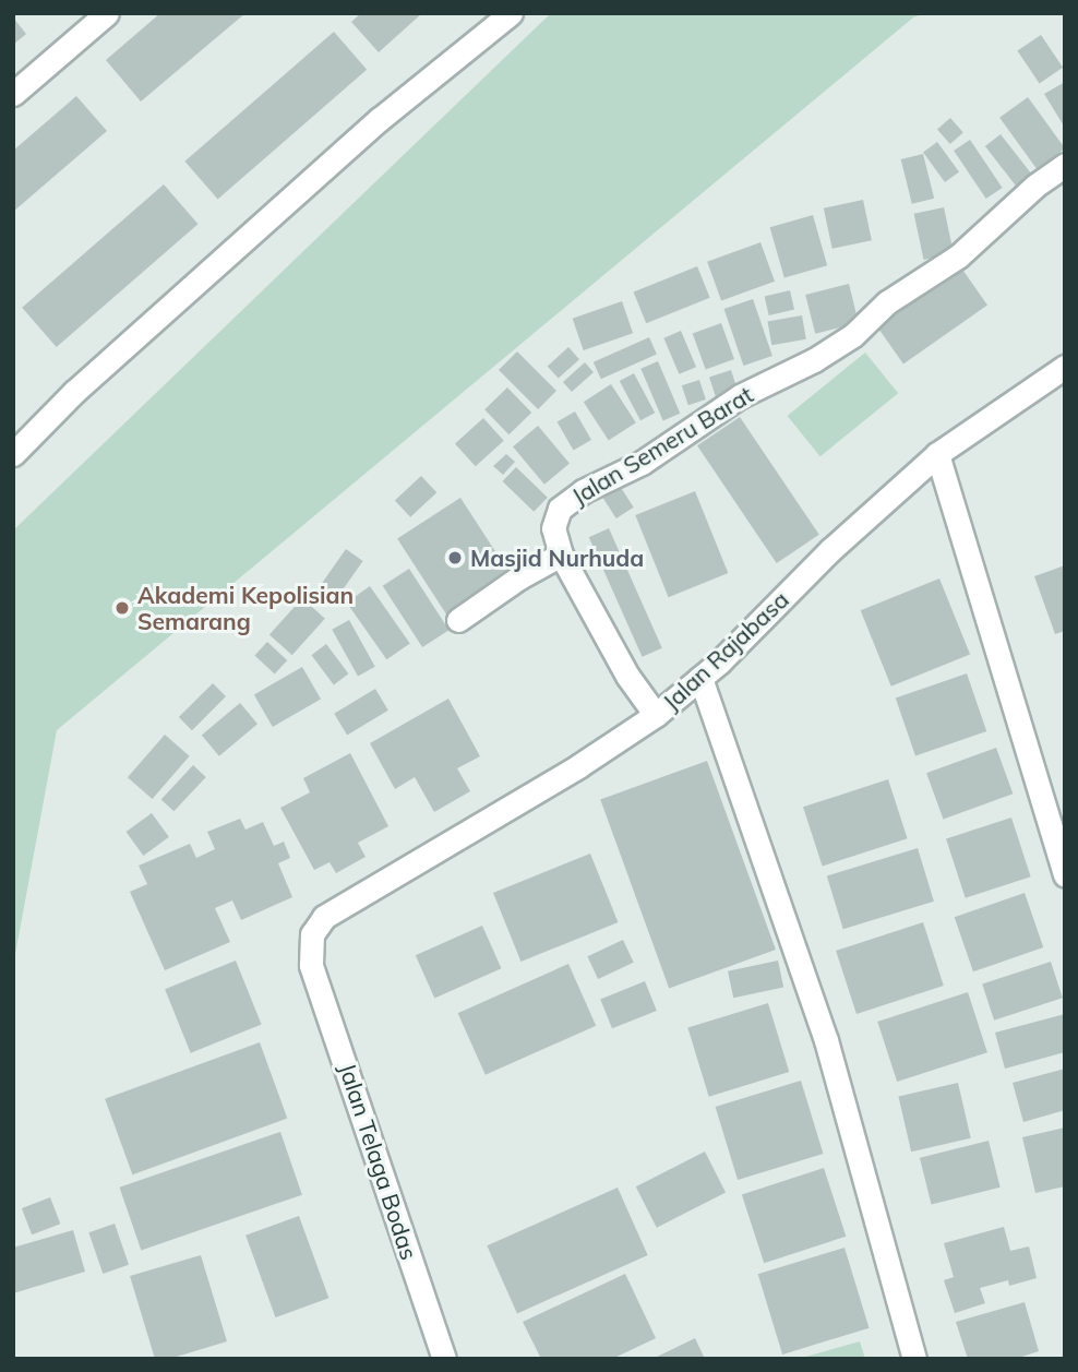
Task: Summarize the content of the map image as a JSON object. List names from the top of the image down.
{
  "streets": {
    "street": ["Jalan Semeru Barat", "Jalan Rajabasa", "Jalan Telaga Bodas"]
  },
  "crossings": [
    ["Jalan Semeru Barat", "Jalan Rajabasa"],
    ["Jalan Rajabasa", "Jalan Telaga Bodas"]
  ],
  "places": ["Masjid Nurhuda", "Akademi Kepolisian Semarang"]
}
